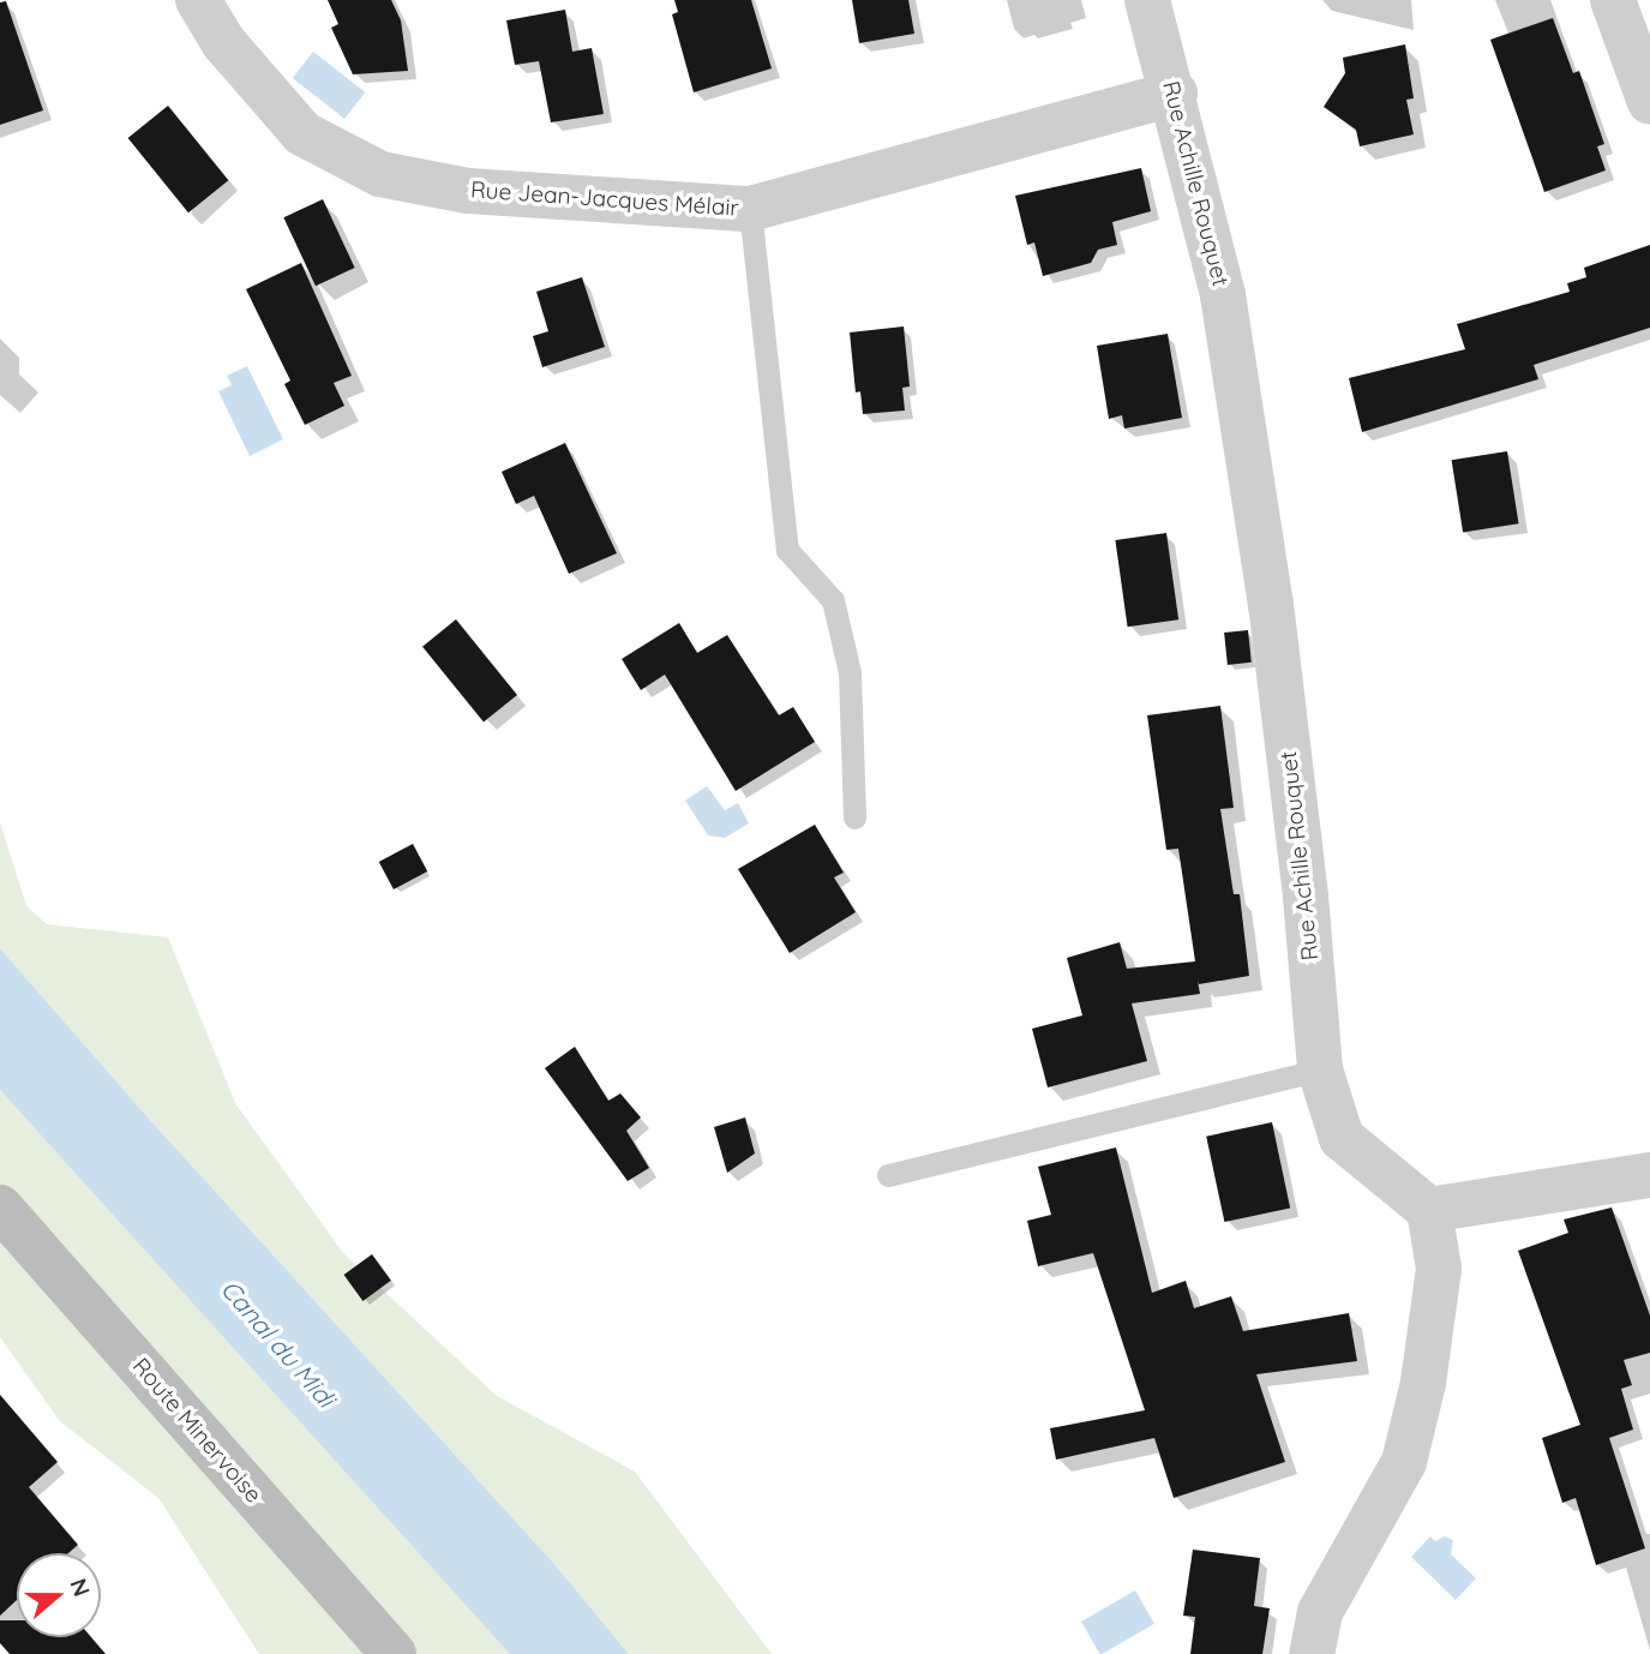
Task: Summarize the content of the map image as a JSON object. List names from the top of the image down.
{
  "streets": {
    "main road": ["Route Minervoise"],
    "street": ["Rue Achille Rouquet", "Rue Jean-Jacques Mélair"]
  },
  "crossings": [
    ["Rue Achille Rouquet", "Rue Jean-Jacques Mélair"]
  ],
  "water": ["Canal du Midi"],
  "north": "right"
}
